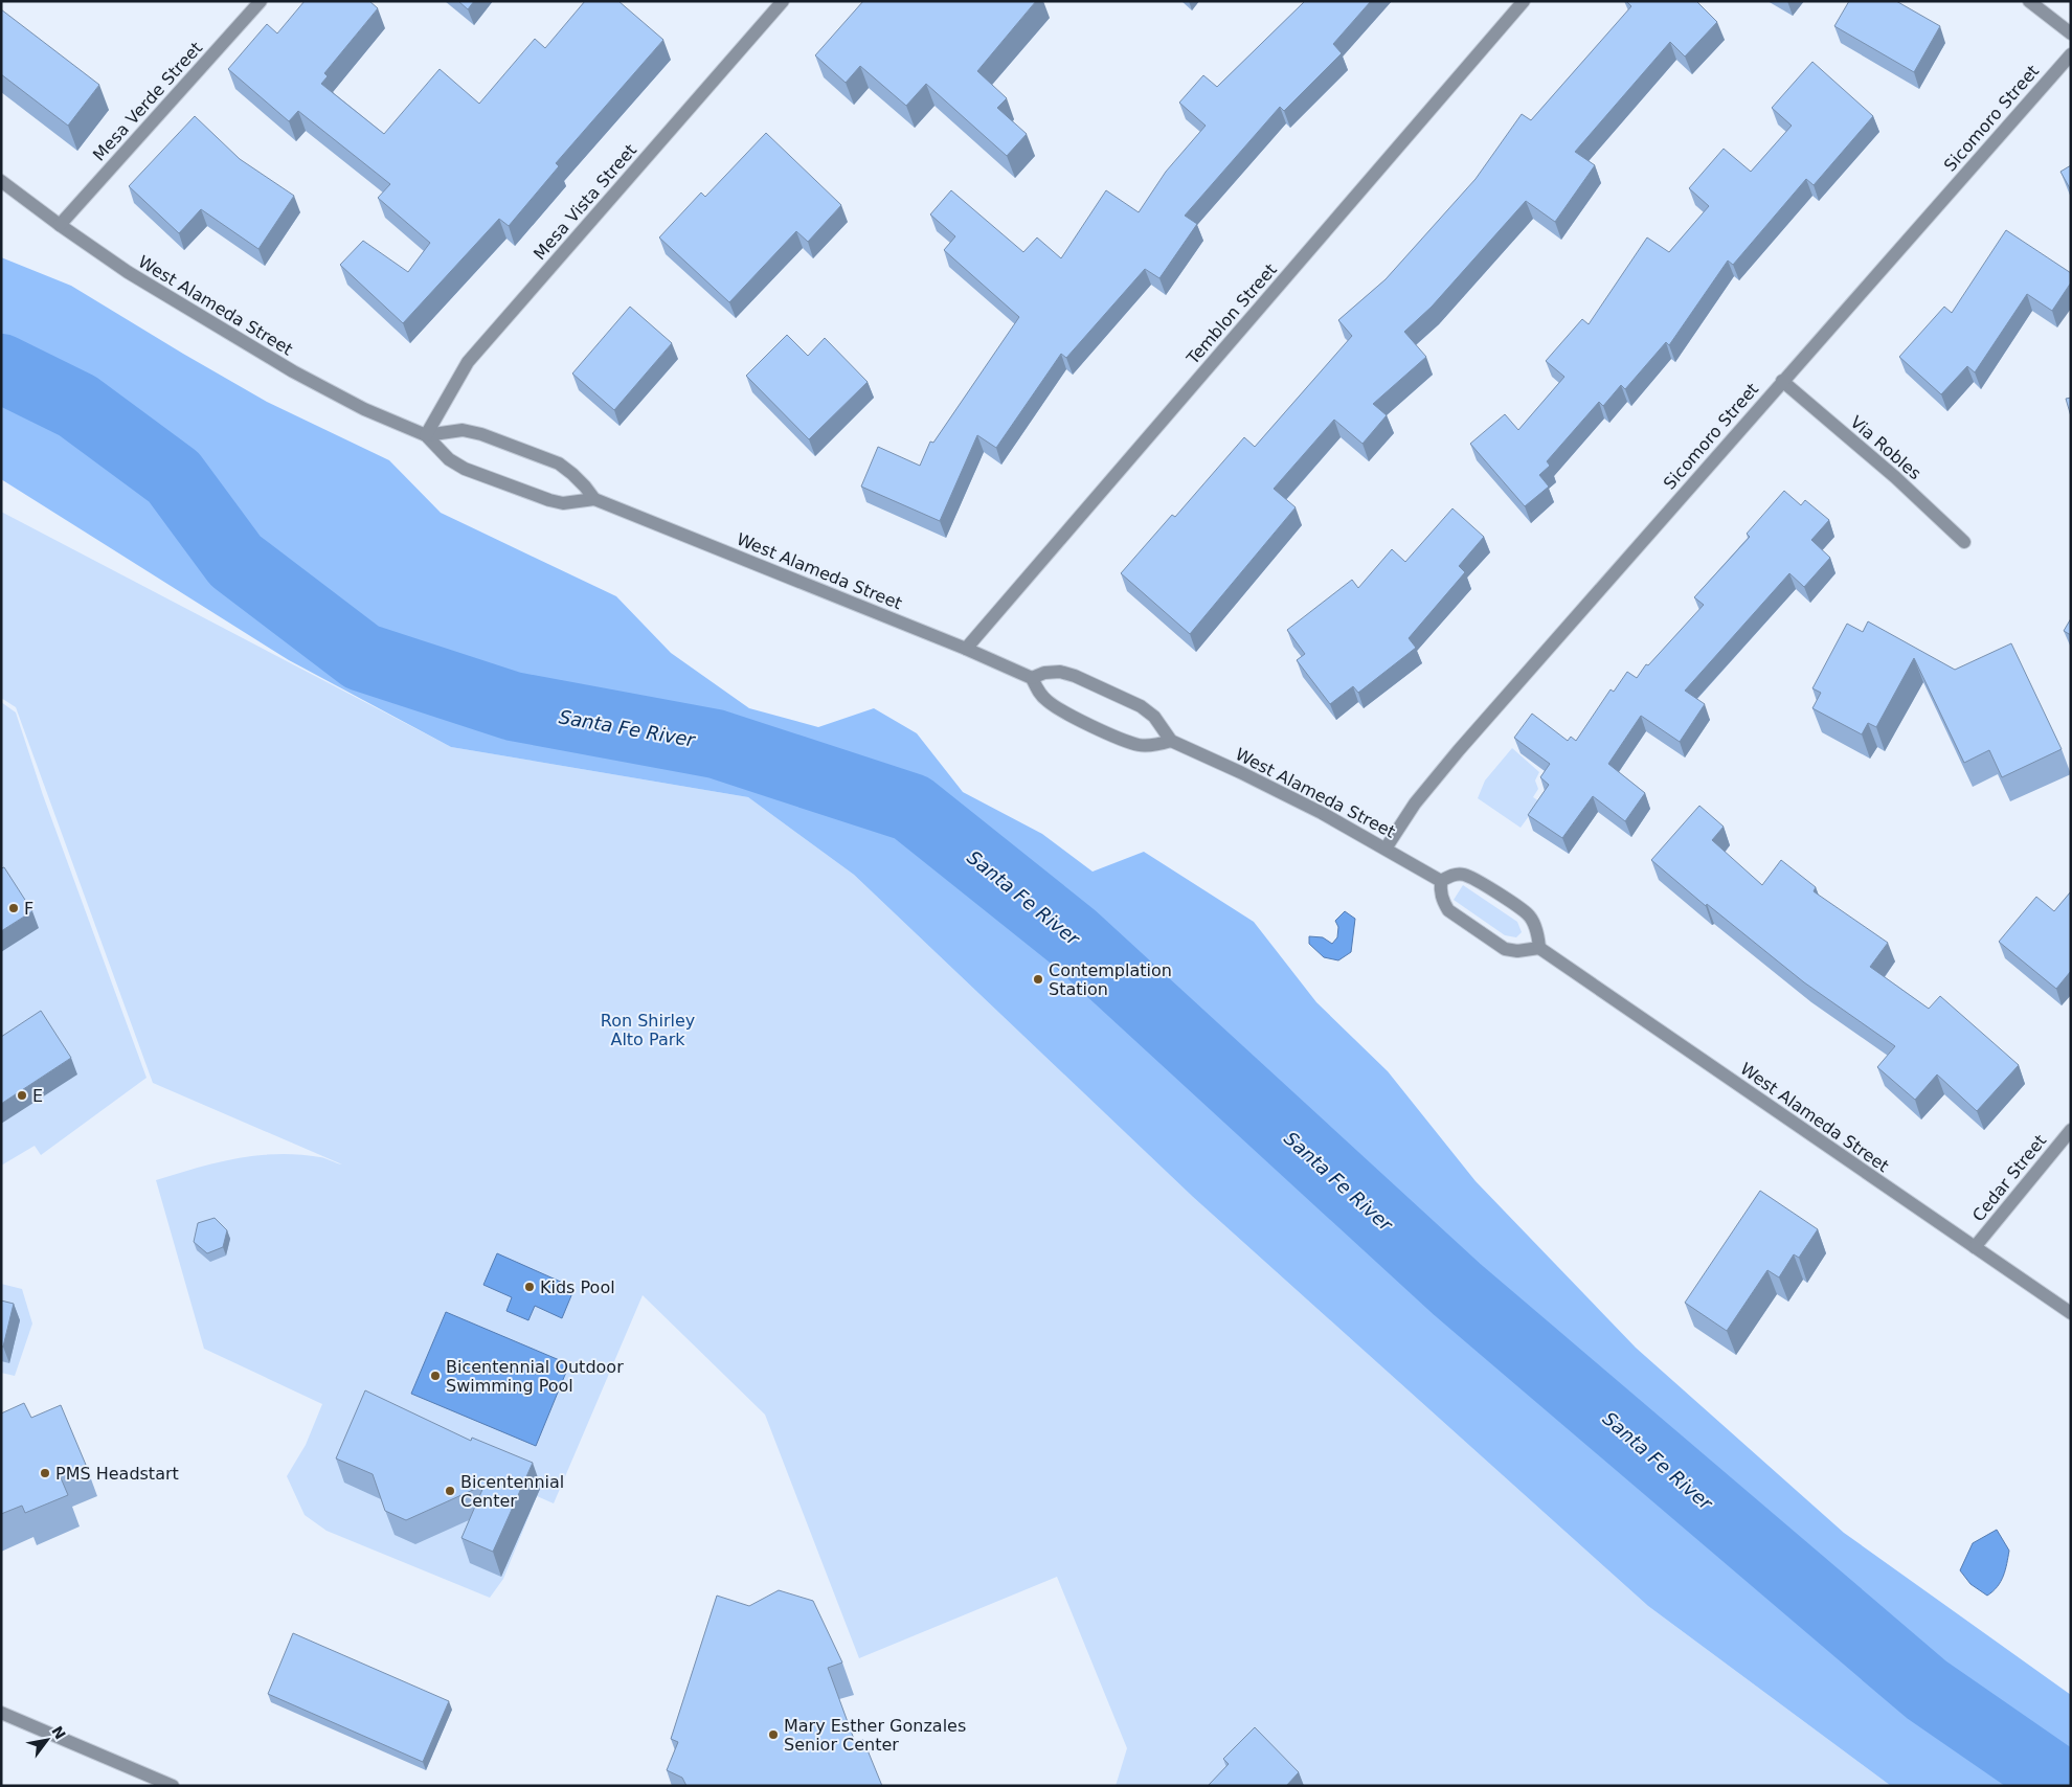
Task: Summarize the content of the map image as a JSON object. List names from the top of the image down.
{
  "streets": {
    "street": [
      "Mesa Verde Street",
      "Sicomoro Street",
      "Mesa Vista Street",
      "West Alameda Street",
      "Temblon Street",
      "Via Robles",
      "Cedar Street"
    ]
  },
  "crossings": [
    ["Mesa Verde Street", "West Alameda Street"],
    ["Sicomoro Street", "West Alameda Street"],
    ["Sicomoro Street", "Via Robles"],
    ["Mesa Vista Street", "West Alameda Street"],
    ["West Alameda Street", "Temblon Street"],
    ["West Alameda Street", "Cedar Street"]
  ],
  "water": ["Santa Fe River"],
  "parks": ["Ron Shirley Alto Park"],
  "places": [
    "F",
    "Contemplation Station",
    "E",
    "Kids Pool",
    "Bicentennial Outdoor Swimming Pool",
    "PMS Headstart",
    "Bicentennial Center",
    "Mary Esther Gonzales Senior Center"
  ],
  "north": "top right"
}
